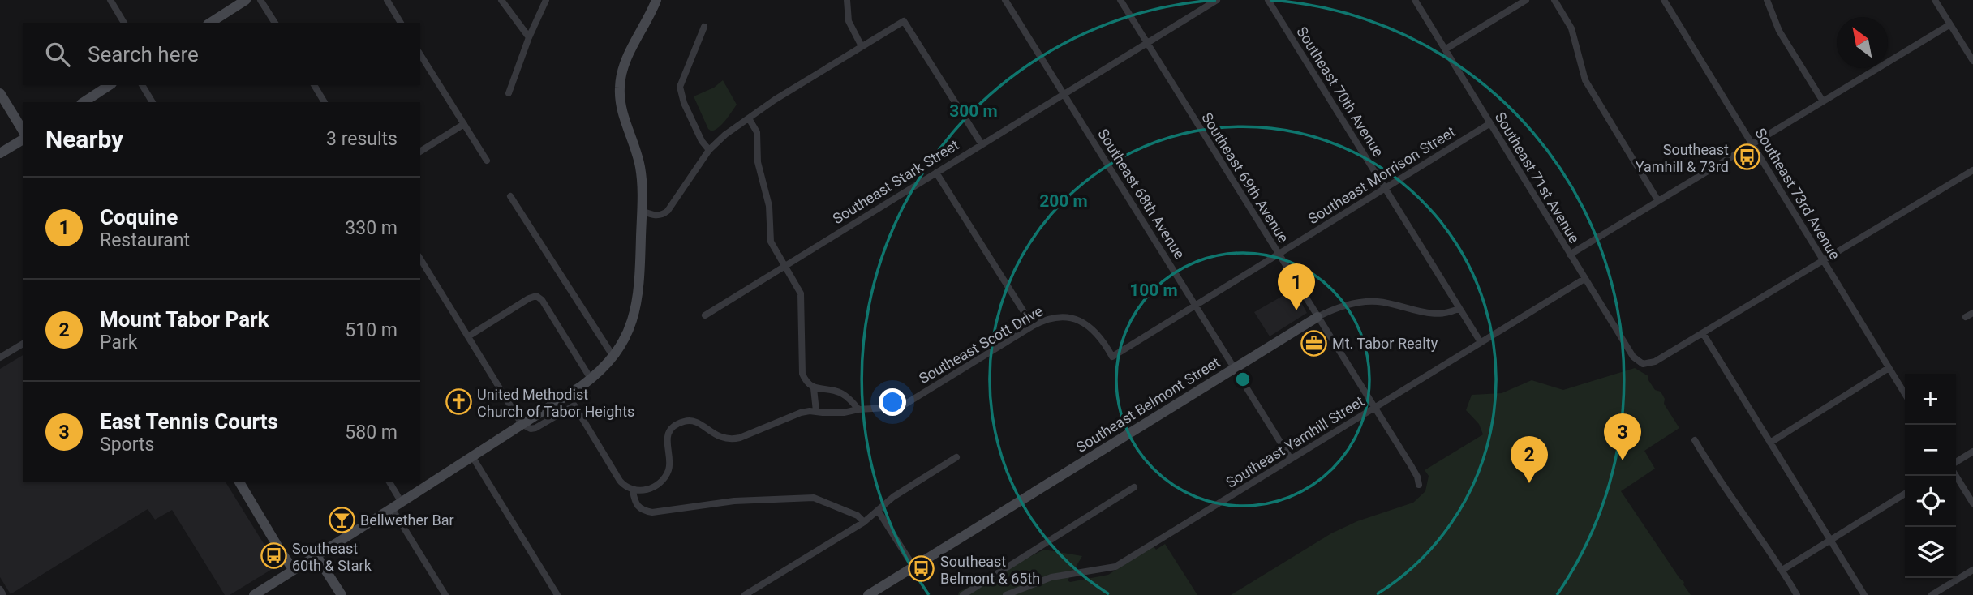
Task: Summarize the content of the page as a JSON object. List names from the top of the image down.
{
  "streets": {
    "street": [
      "Southeast 70th Avenue",
      "Southeast Morrison Street",
      "Southeast 69th Avenue",
      "Southeast 71st Avenue",
      "Southeast Stark Street",
      "Southeast 68th Avenue",
      "Southeast 73rd Avenue",
      "Southeast Scott Drive",
      "Southeast Belmont Street",
      "Southeast Yamhill Street"
    ]
  },
  "crossings": [
    ["Southeast 70th Avenue", "Southeast Morrison Street"],
    ["Southeast 70th Avenue", "Southeast Belmont Street"],
    ["Southeast 70th Avenue", "Southeast Yamhill Street"],
    ["Southeast Morrison Street", "Southeast 69th Avenue"],
    ["Southeast Morrison Street", "Southeast 71st Avenue"],
    ["Southeast Morrison Street", "Southeast 68th Avenue"],
    ["Southeast Morrison Street", "Southeast Scott Drive"],
    ["Southeast 69th Avenue", "Southeast Stark Street"],
    ["Southeast 69th Avenue", "Southeast Belmont Street"],
    ["Southeast 69th Avenue", "Southeast Yamhill Street"],
    ["Southeast 71st Avenue", "Southeast Yamhill Street"],
    ["Southeast Stark Street", "Southeast 68th Avenue"],
    ["Southeast 68th Avenue", "Southeast Belmont Street"],
    ["Southeast 68th Avenue", "Southeast Yamhill Street"]
  ],
  "places": {
    "bus stop": ["Southeast Yamhill & 73rd", "Southeast 60th & Stark", "Southeast Belmont & 65th"],
    "office": ["Mt. Tabor Realty"],
    "church": ["United Methodist Church of Tabor Heights"],
    "bar": ["Bellwether Bar"]
  },
  "north": "top left",
  "page": {
    "search": "Search here",
    "heading": ["Nearby", "3 results"],
    "list": [
      {
        "mark": "1",
        "name": "Coquine",
        "note": "Restaurant",
        "value": "330 m"
      },
      {
        "mark": "2",
        "name": "Mount Tabor Park",
        "note": "Park",
        "value": "510 m"
      },
      {
        "mark": "3",
        "name": "East Tennis Courts",
        "note": "Sports",
        "value": "580 m"
      }
    ],
    "pins": ["1", "3", "2"],
    "map_buttons": ["+", "−"]
  },
  "rings": ["300 m", "200 m", "100 m"]
}
